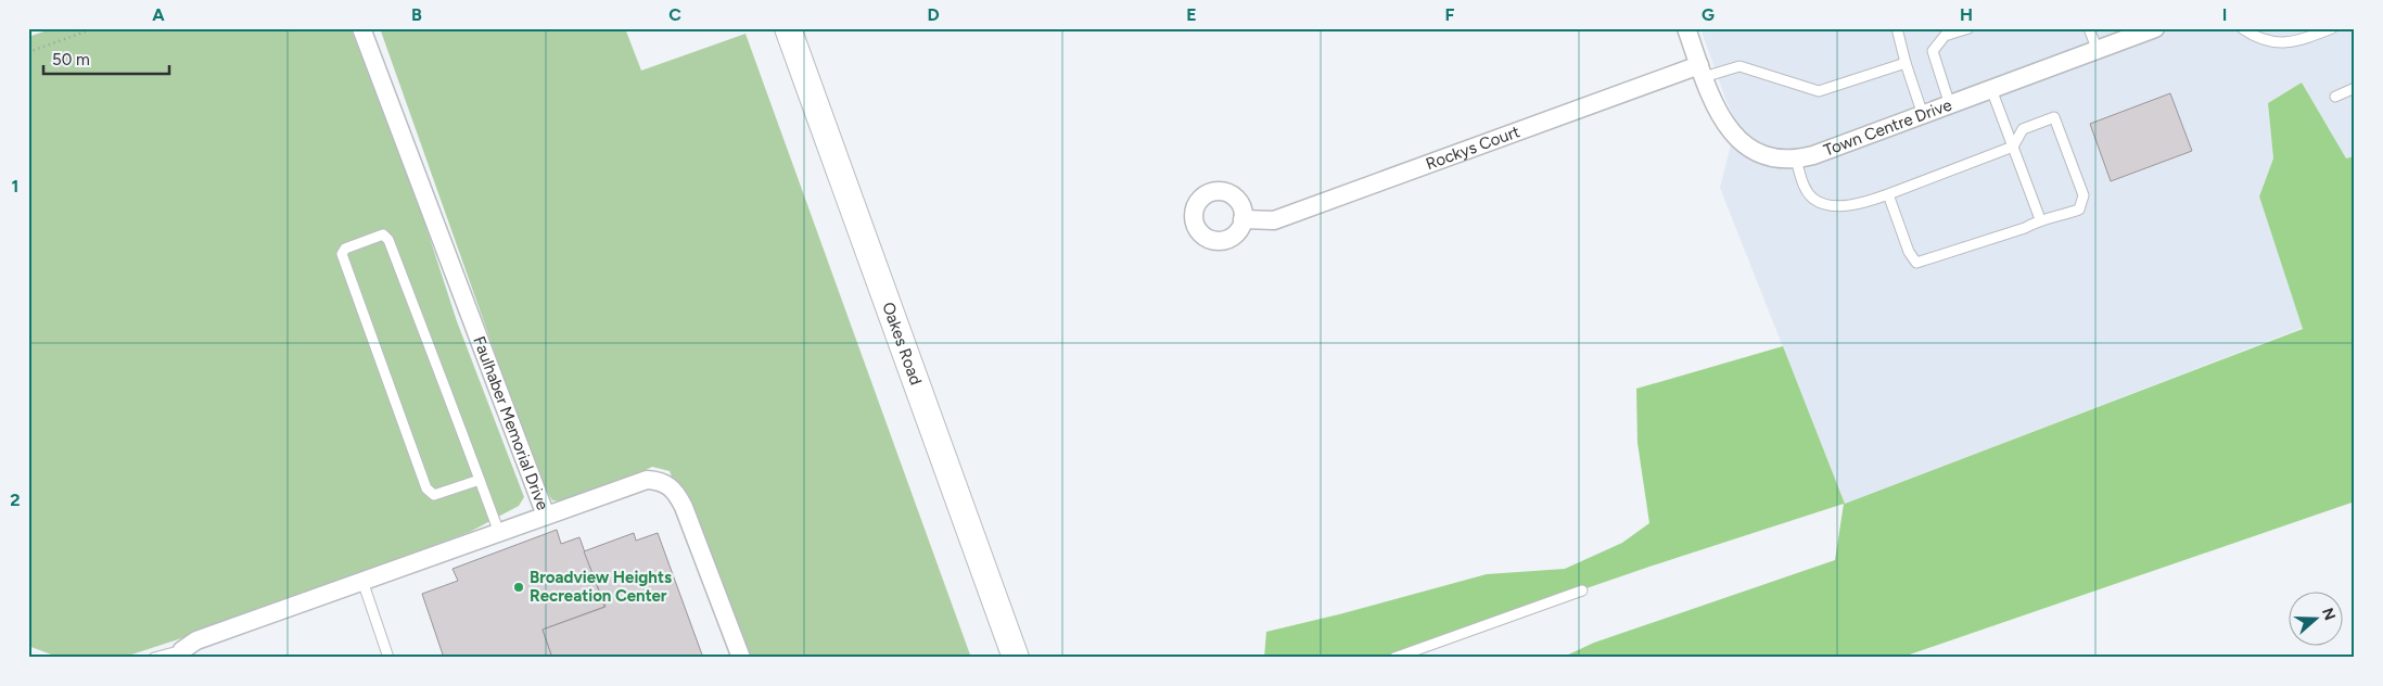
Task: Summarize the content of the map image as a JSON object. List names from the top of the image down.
{
  "streets": {
    "street": [
      "Town Centre Drive",
      "Rockys Court",
      "Oakes Road",
      "Faulhaber Memorial Drive"
    ]
  },
  "crossings": [
    ["Town Centre Drive", "Rockys Court"]
  ],
  "places": ["Broadview Heights Recreation Center"],
  "scale_bar": "50 m",
  "north": "right",
  "grid": {
    "columns": [
      "A",
      "B",
      "C",
      "D",
      "E",
      "F",
      "G",
      "H",
      "I"
    ],
    "rows": ["1", "2"]
  }
}
